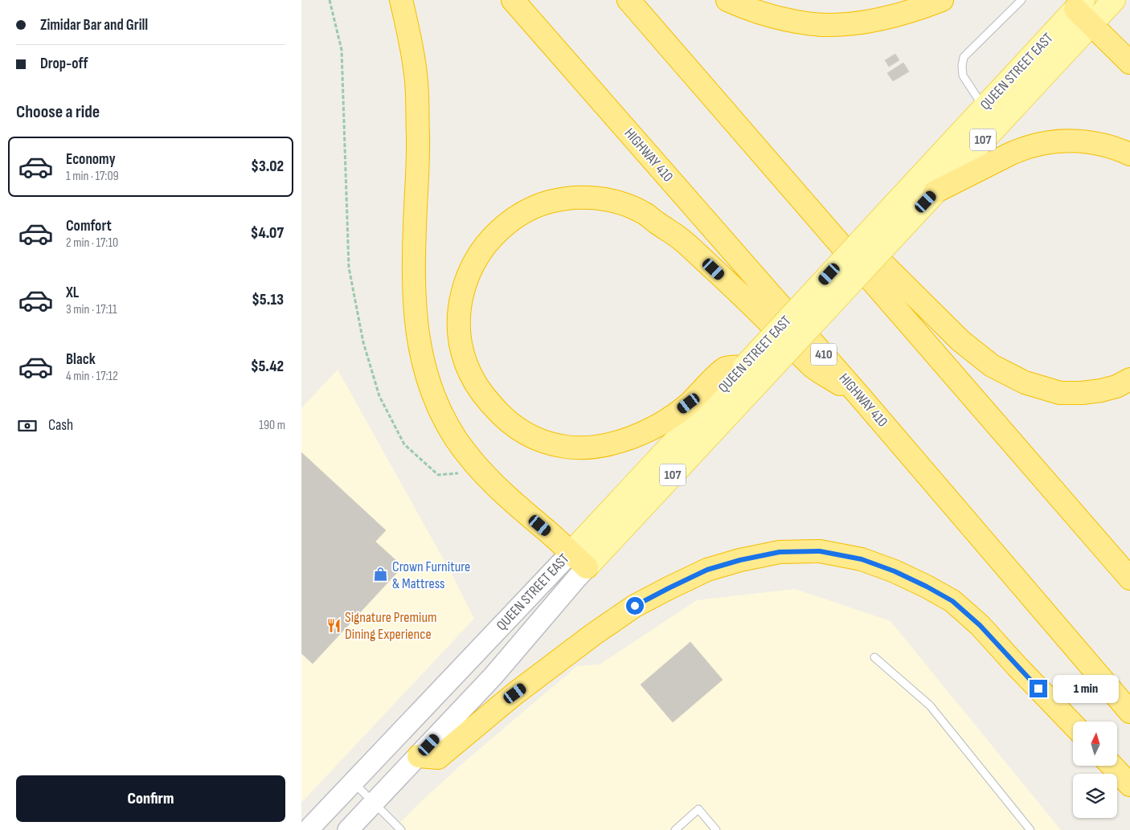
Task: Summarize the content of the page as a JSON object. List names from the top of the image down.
{
  "streets": {
    "highway": ["HIGHWAY 410", "410"],
    "main road": ["QUEEN STREET EAST", "107"]
  },
  "places": {
    "shop": ["Crown Furniture & Mattress"],
    "restaurant": ["Signature Premium Dining Experience"]
  },
  "north": "top",
  "page": {
    "banner": ["Zimidar Bar and Grill", "Drop-off"],
    "heading": "Choose a ride",
    "list": [
      {
        "name": "Economy",
        "note": "1 min · 17:09",
        "value": "$3.02"
      },
      {
        "name": "Comfort",
        "note": "2 min · 17:10",
        "value": "$4.07"
      },
      {
        "name": "XL",
        "note": "3 min · 17:11",
        "value": "$5.13"
      },
      {
        "name": "Black",
        "note": "4 min · 17:12",
        "value": "$5.42"
      }
    ],
    "pay": ["Cash", "190 m"],
    "bubble": "1 min",
    "buttons": "Confirm"
  }
}
